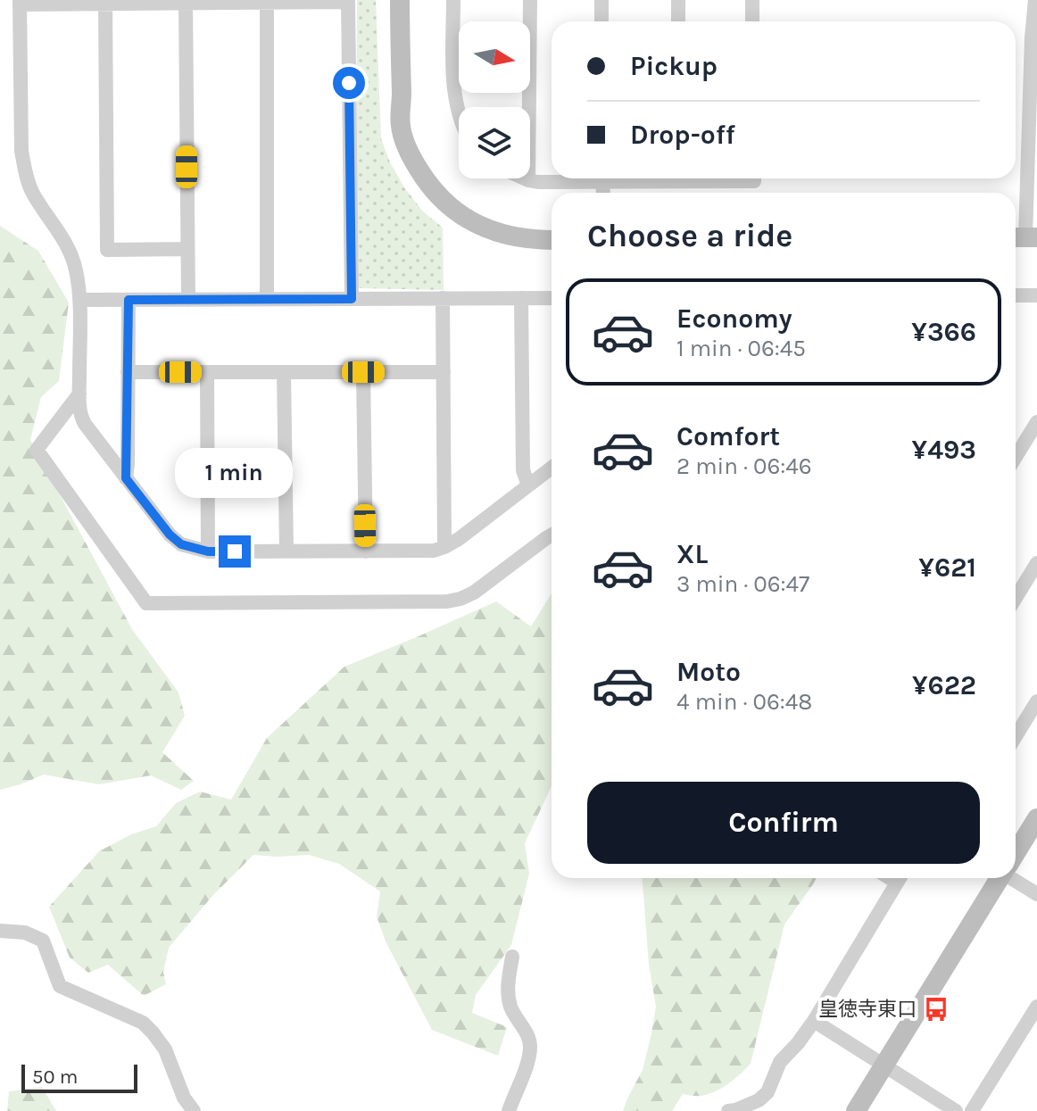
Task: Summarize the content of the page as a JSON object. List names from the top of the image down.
{
  "places": {
    "bus stop": ["皇徳寺東口"]
  },
  "scale_bar": "50 m",
  "north": "right",
  "page": {
    "banner": ["Pickup", "Drop-off"],
    "heading": "Choose a ride",
    "list": [
      {
        "name": "Economy",
        "note": "1 min · 06:45",
        "value": "¥366"
      },
      {
        "name": "Comfort",
        "note": "2 min · 06:46",
        "value": "¥493"
      },
      {
        "name": "XL",
        "note": "3 min · 06:47",
        "value": "¥621"
      },
      {
        "name": "Moto",
        "note": "4 min · 06:48",
        "value": "¥622"
      }
    ],
    "bubble": "1 min",
    "buttons": "Confirm",
    "scale": "50 m"
  }
}
